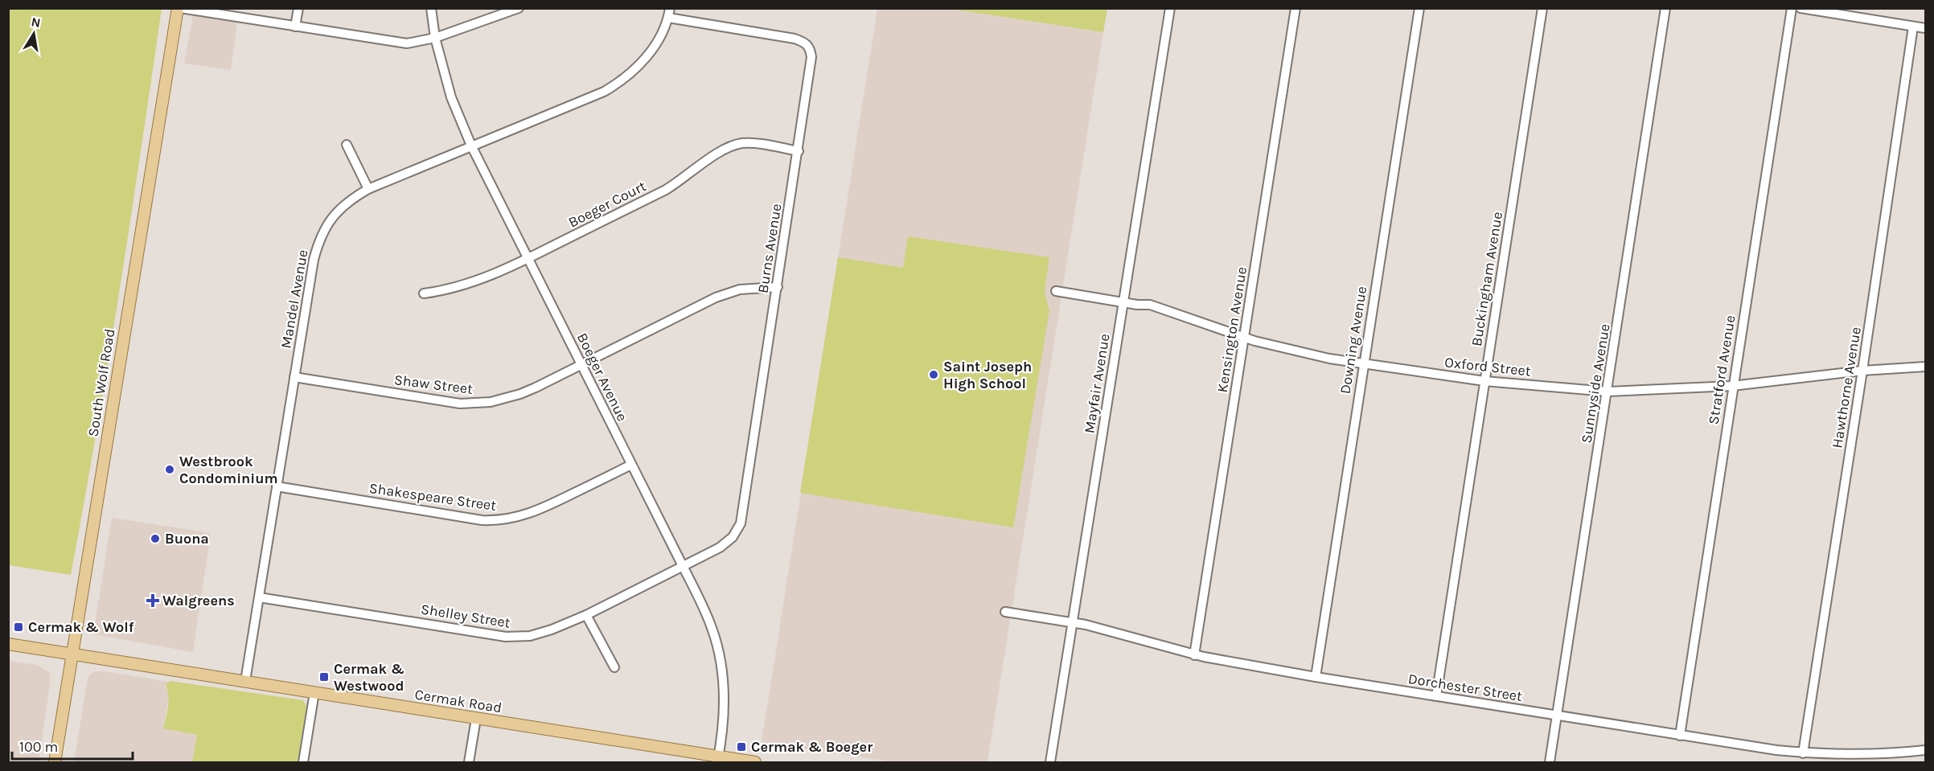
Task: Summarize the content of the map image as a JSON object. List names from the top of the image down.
{
  "streets": {
    "main road": ["South Wolf Road", "Cermak Road"],
    "street": [
      "Boeger Court",
      "Burns Avenue",
      "Buckingham Avenue",
      "Mandel Avenue",
      "Kensington Avenue",
      "Downing Avenue",
      "Oxford Street",
      "Stratford Avenue",
      "Boeger Avenue",
      "Mayfair Avenue",
      "Sunnyside Avenue",
      "Shaw Street",
      "Hawthorne Avenue",
      "Shakespeare Street",
      "Shelley Street",
      "Dorchester Street"
    ]
  },
  "crossings": [
    ["Boeger Court", "Burns Avenue"],
    ["Boeger Court", "Boeger Avenue"],
    ["Burns Avenue", "Mandel Avenue"],
    ["Burns Avenue", "Boeger Avenue"],
    ["Burns Avenue", "Shaw Street"],
    ["Burns Avenue", "Shelley Street"],
    ["Buckingham Avenue", "Oxford Street"],
    ["Buckingham Avenue", "Dorchester Street"],
    ["Mandel Avenue", "Boeger Avenue"],
    ["Mandel Avenue", "Shaw Street"],
    ["Mandel Avenue", "Shakespeare Street"],
    ["Mandel Avenue", "Shelley Street"],
    ["Mandel Avenue", "Cermak Road"],
    ["Kensington Avenue", "Oxford Street"],
    ["Kensington Avenue", "Dorchester Street"],
    ["Downing Avenue", "Oxford Street"],
    ["Downing Avenue", "Dorchester Street"],
    ["Oxford Street", "Stratford Avenue"],
    ["Oxford Street", "Mayfair Avenue"],
    ["Oxford Street", "Sunnyside Avenue"],
    ["Oxford Street", "Hawthorne Avenue"],
    ["Stratford Avenue", "Dorchester Street"],
    ["Boeger Avenue", "Shaw Street"],
    ["Boeger Avenue", "Shakespeare Street"],
    ["Boeger Avenue", "Shelley Street"],
    ["Boeger Avenue", "Cermak Road"],
    ["South Wolf Road", "Cermak Road"],
    ["Mayfair Avenue", "Dorchester Street"],
    ["Sunnyside Avenue", "Dorchester Street"],
    ["Hawthorne Avenue", "Dorchester Street"]
  ],
  "places": {
    "other": ["Saint Joseph High School", "Westbrook Condominium", "Buona"],
    "health": ["Walgreens"],
    "transit": ["Cermak & Wolf", "Cermak & Westwood", "Cermak & Boeger"]
  },
  "scale_bar": "100 m",
  "north": "top"
}
